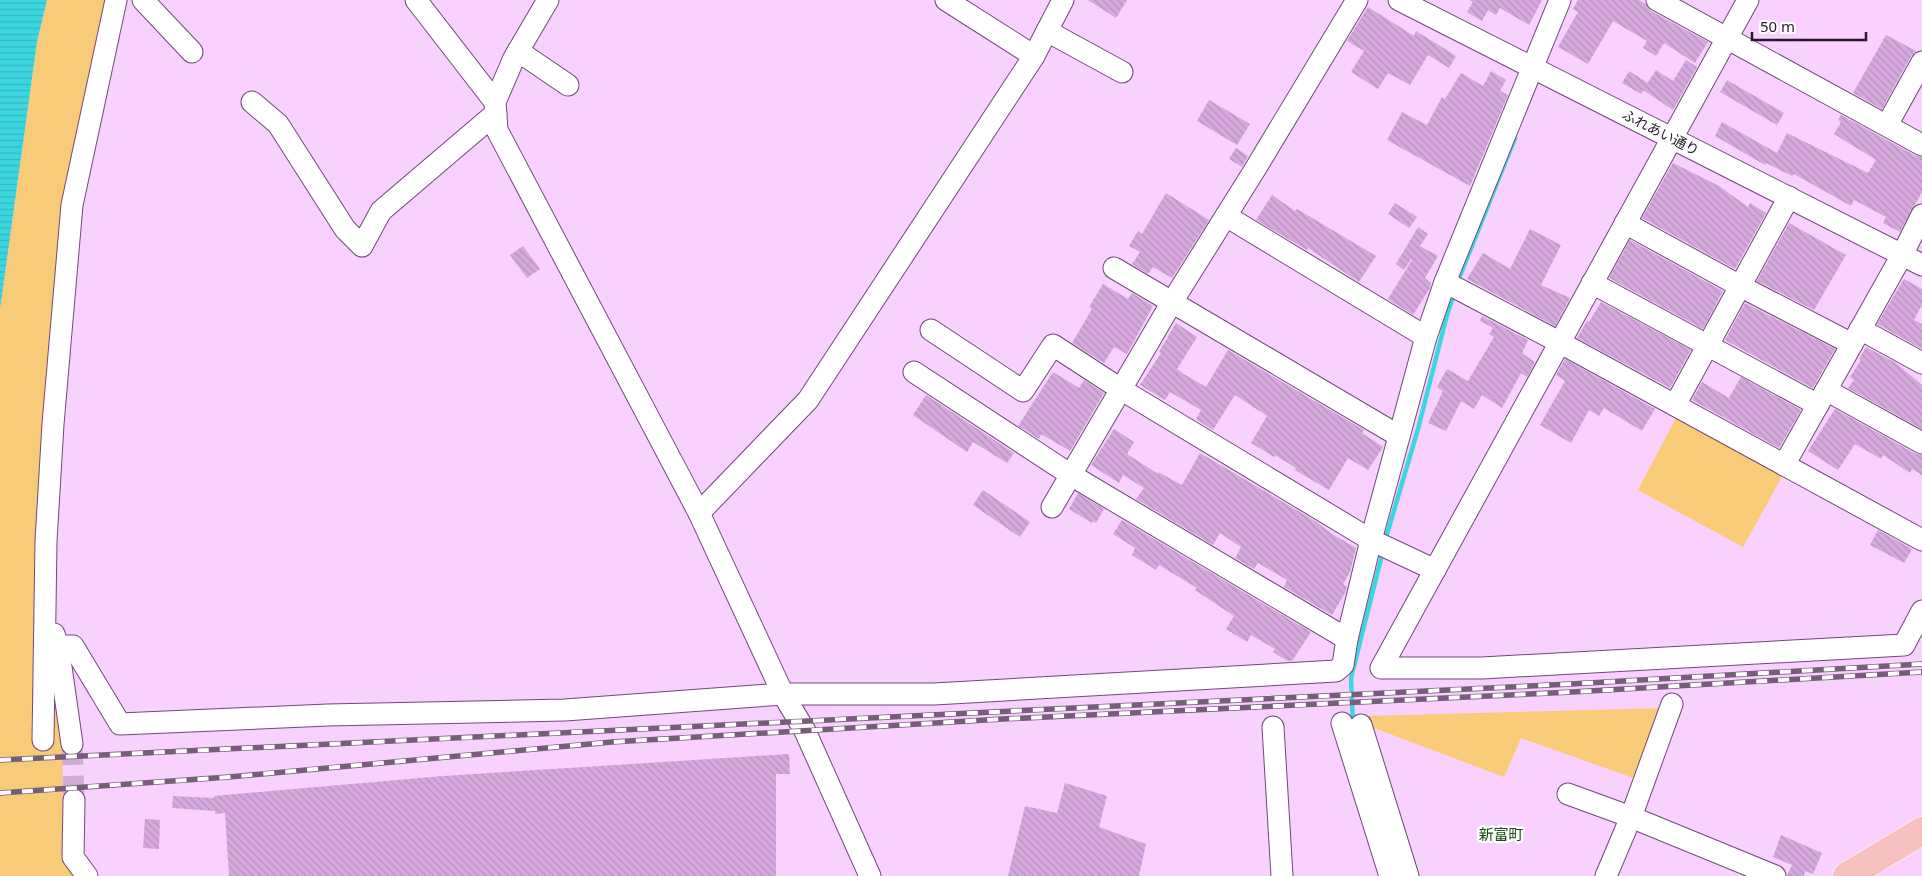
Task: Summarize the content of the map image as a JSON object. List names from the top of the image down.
{
  "streets": {
    "street": ["ふれあい通り"]
  },
  "districts": ["新富町"],
  "scale_bar": "50 m"
}
